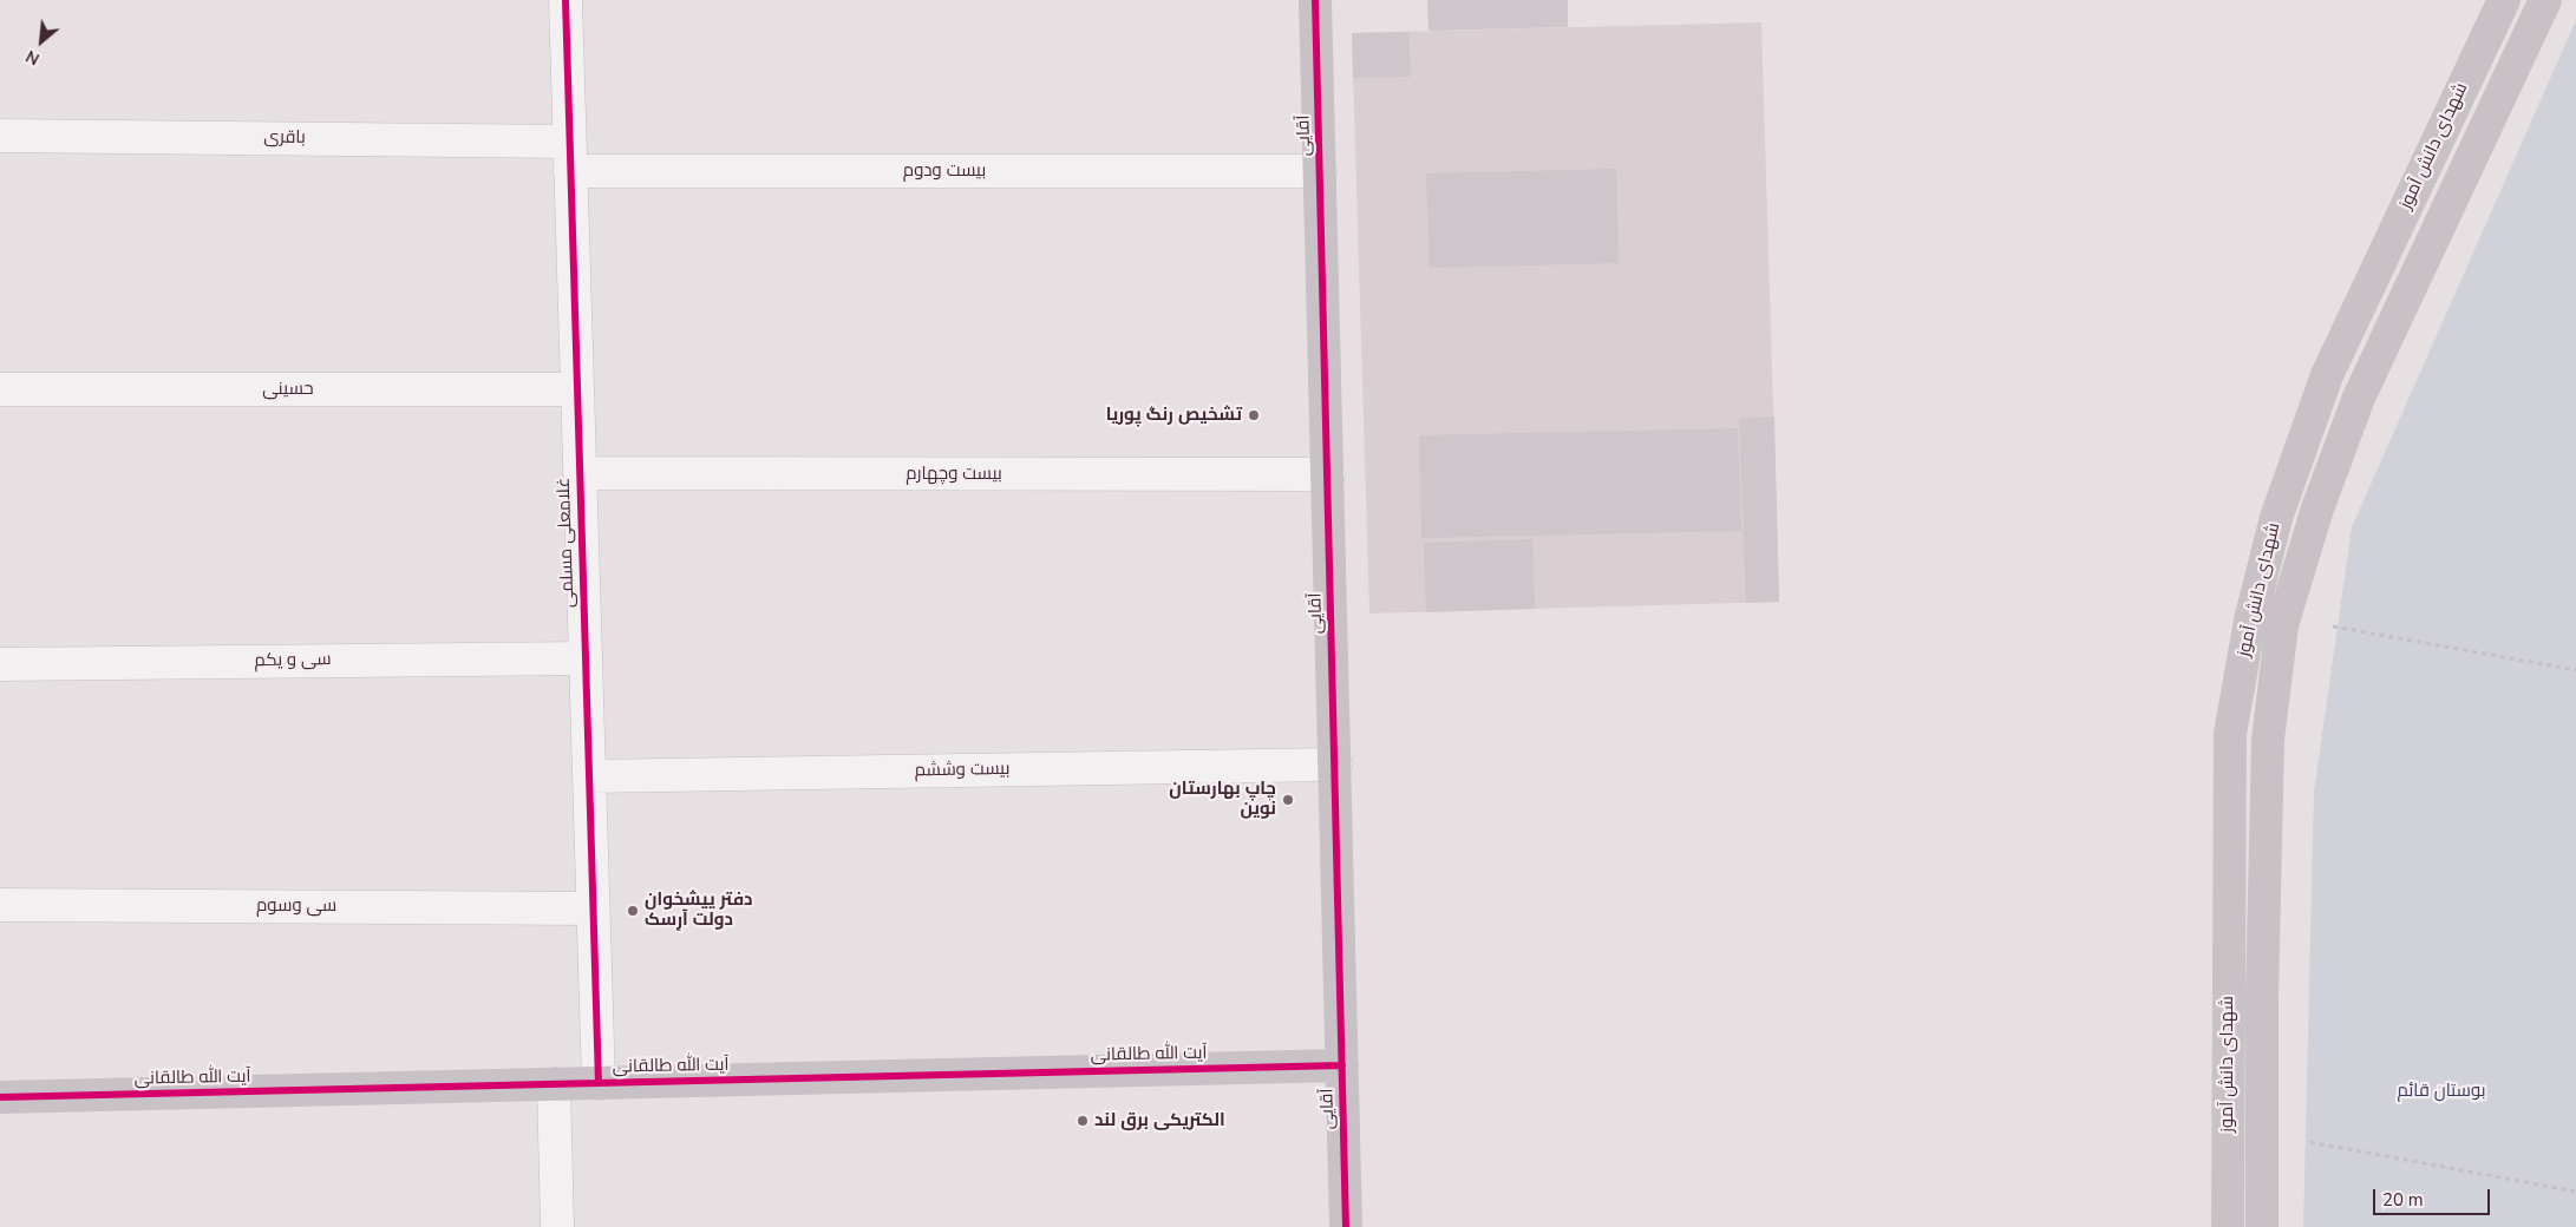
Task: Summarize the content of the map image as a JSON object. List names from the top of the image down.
{
  "streets": {
    "street": [
      "آقایی",
      "باقری",
      "شهدای دانش آموز",
      "بیست ودوم",
      "حسینی",
      "بیست وچهارم",
      "غلامعلی مسلمی",
      "سی و یکم",
      "بیست وششم",
      "سی وسوم",
      "آیت الله طالقانی"
    ]
  },
  "crossings": [
    ["آقایی", "بیست ودوم"],
    ["آقایی", "بیست وچهارم"],
    ["آقایی", "بیست وششم"],
    ["آقایی", "آیت الله طالقانی"],
    ["باقری", "بیست ودوم"],
    ["باقری", "غلامعلی مسلمی"],
    ["بیست ودوم", "غلامعلی مسلمی"],
    ["حسینی", "غلامعلی مسلمی"],
    ["بیست وچهارم", "غلامعلی مسلمی"],
    ["غلامعلی مسلمی", "سی و یکم"],
    ["غلامعلی مسلمی", "بیست وششم"],
    ["غلامعلی مسلمی", "سی وسوم"],
    ["غلامعلی مسلمی", "آیت الله طالقانی"]
  ],
  "parks": ["بوستان قائم"],
  "places": [
    "تشخیص رنگ پوریا",
    "چاپ بهارستان نوين",
    "دفتر پیشخوان دولت آرِسک",
    "الکتریکی برق لند"
  ],
  "scale_bar": "20 m",
  "north": "bottom left"
}
